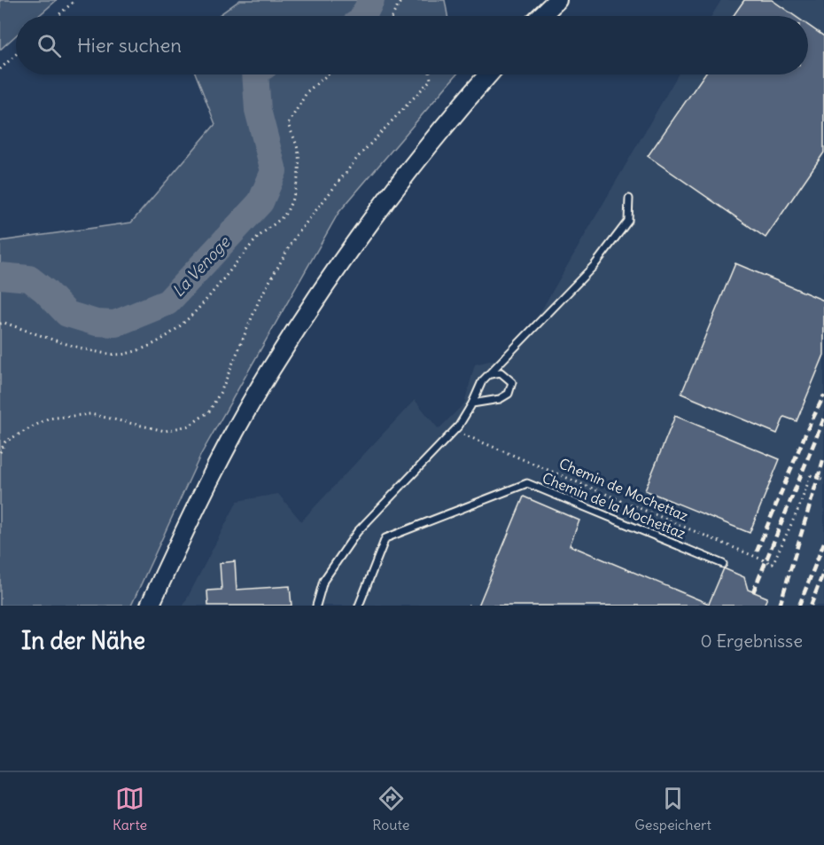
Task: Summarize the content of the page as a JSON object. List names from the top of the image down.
{
  "streets": {
    "lane": ["Chemin de la Mochettaz"],
    "path": ["Chemin de Mochettaz"]
  },
  "water": ["La Venoge"],
  "page": {
    "search": "Hier suchen",
    "heading": ["In der Nähe", "0 Ergebnisse"],
    "nav": ["Karte", "Route", "Gespeichert"]
  }
}
